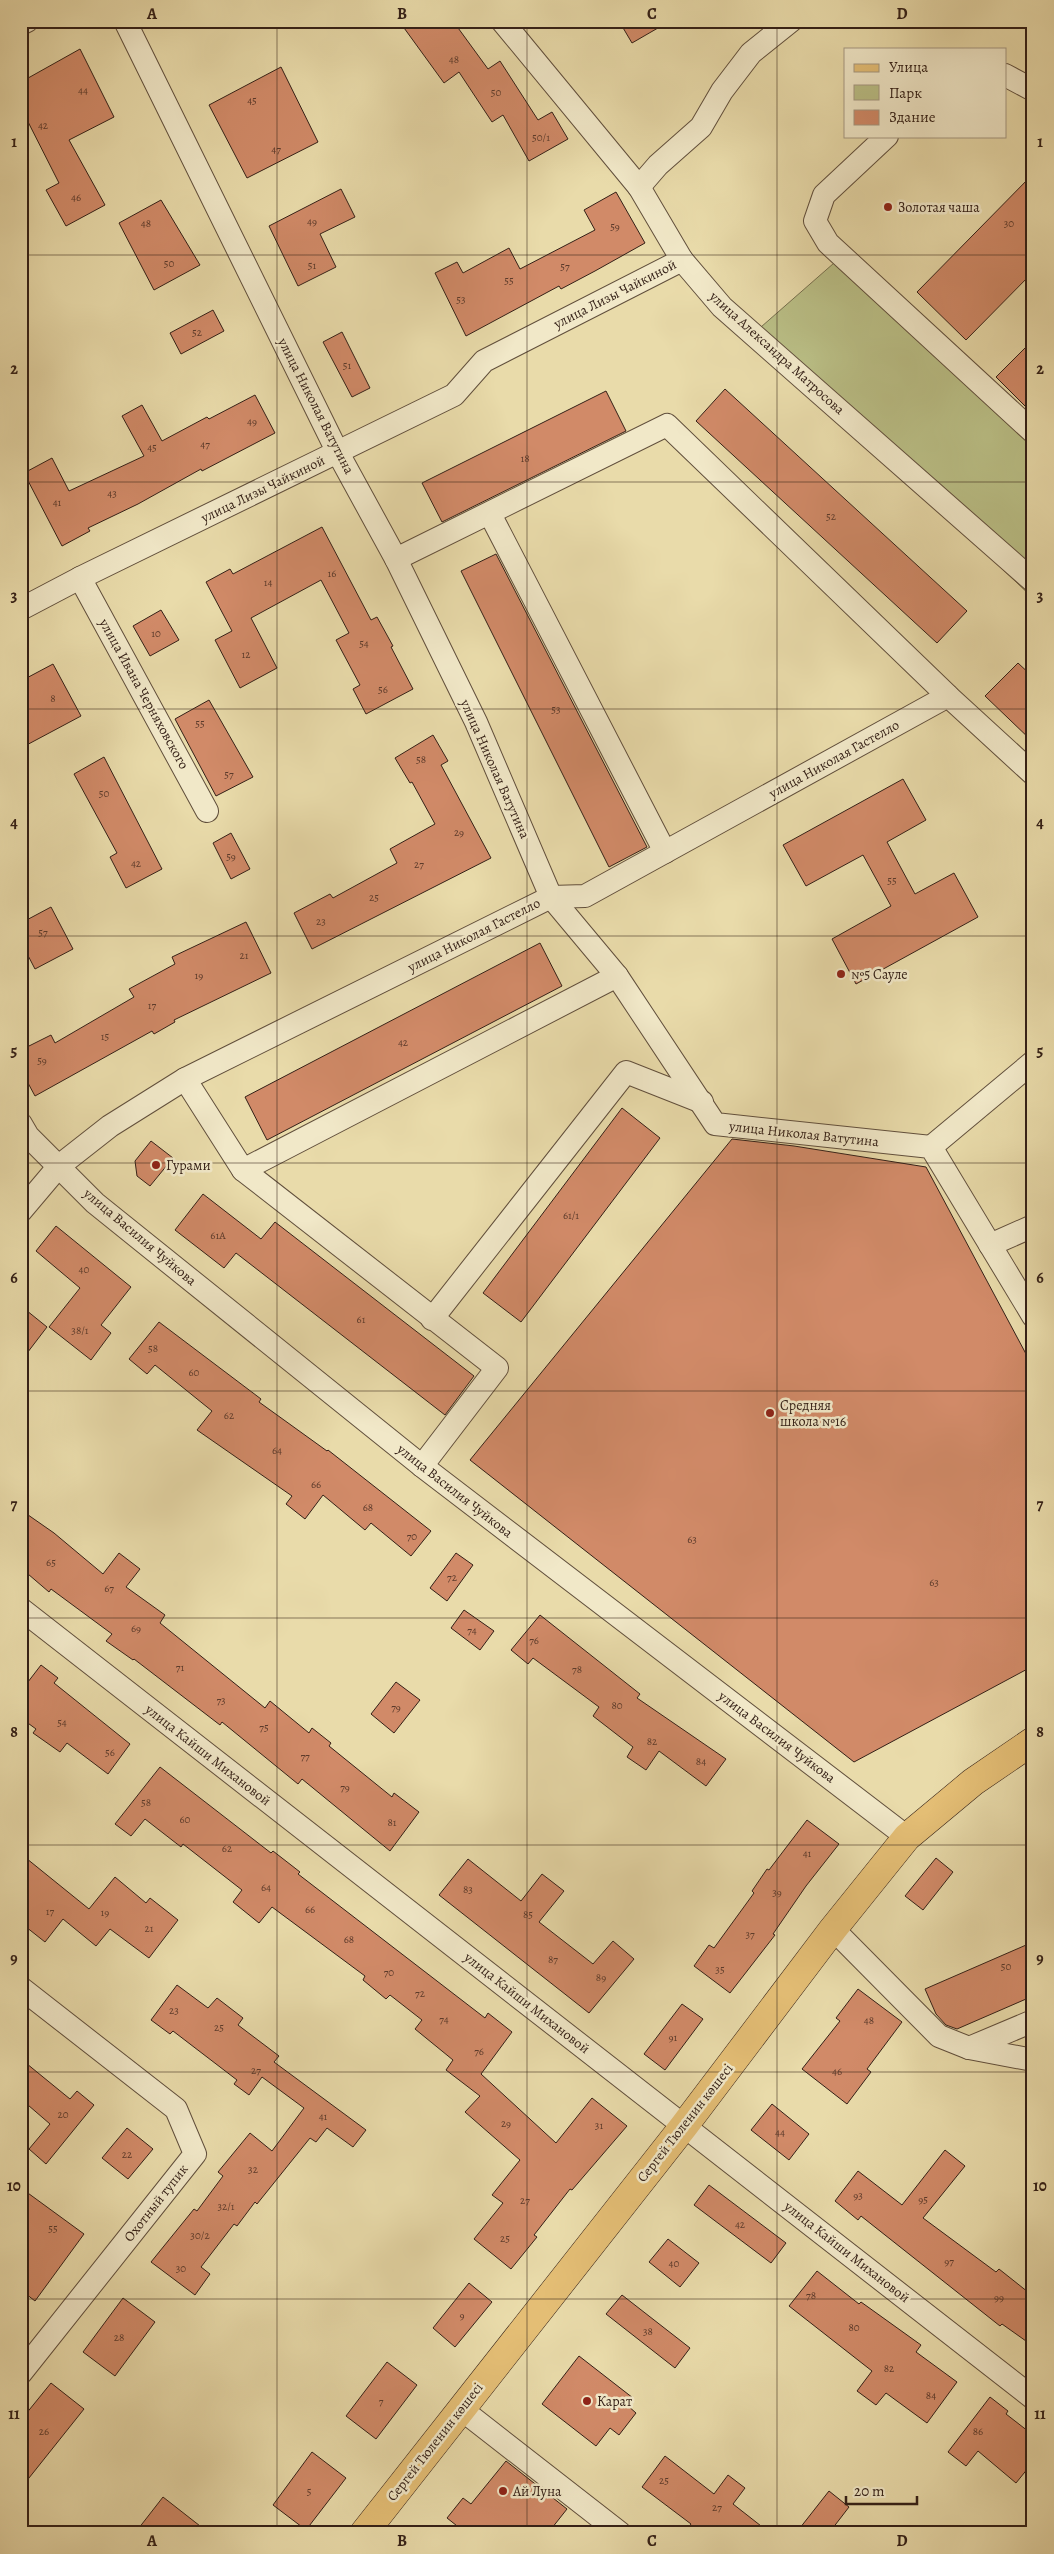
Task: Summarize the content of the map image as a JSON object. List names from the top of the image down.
{
  "streets": {
    "main road": ["Сергей Тюленин көшесі"],
    "street": [
      "улица Лизы Чайкиной",
      "улица Александра Матросова",
      "улица Николая Ватутина",
      "улица Ивана Черняховского",
      "улица Николая Гастелло",
      "улица Василия Чуйкова",
      "улица Кайши Михановой",
      "Охотный тупик"
    ]
  },
  "crossings": [
    ["улица Лизы Чайкиной", "улица Александра Матросова"],
    ["улица Лизы Чайкиной", "улица Николая Ватутина"],
    ["улица Лизы Чайкиной", "улица Ивана Черняховского"],
    ["улица Николая Ватутина", "улица Николая Гастелло"],
    ["улица Николая Гастелло", "улица Василия Чуйкова"],
    ["улица Василия Чуйкова", "Сергей Тюленин көшесі"],
    ["улица Кайши Михановой", "Сергей Тюленин көшесі"]
  ],
  "places": [
    "Золотая чаша",
    "№5 Сауле",
    "Гурами",
    "Средняя школа №16",
    "Карат",
    "Ай Луна"
  ],
  "house_numbers": [
    "48",
    "44",
    "50",
    "45",
    "42",
    "50/1",
    "47",
    "46",
    "49",
    "48",
    "30",
    "59",
    "50",
    "51",
    "57",
    "55",
    "53",
    "52",
    "51",
    "49",
    "47",
    "45",
    "18",
    "43",
    "41",
    "52",
    "16",
    "14",
    "10",
    "54",
    "12",
    "56",
    "8",
    "53",
    "55",
    "58",
    "57",
    "50",
    "29",
    "59",
    "42",
    "27",
    "55",
    "25",
    "23",
    "57",
    "21",
    "19",
    "17",
    "15",
    "42",
    "59",
    "61/1",
    "61А",
    "40",
    "61",
    "38/1",
    "58",
    "60",
    "62",
    "64",
    "66",
    "68",
    "70",
    "63",
    "65",
    "72",
    "63",
    "67",
    "69",
    "74",
    "76",
    "71",
    "78",
    "73",
    "80",
    "79",
    "54",
    "75",
    "82",
    "56",
    "77",
    "84",
    "79",
    "58",
    "60",
    "81",
    "62",
    "41",
    "64",
    "83",
    "39",
    "66",
    "17",
    "19",
    "85",
    "21",
    "37",
    "68",
    "87",
    "50",
    "35",
    "70",
    "89",
    "72",
    "23",
    "74",
    "48",
    "25",
    "91",
    "76",
    "27",
    "46",
    "20",
    "41",
    "29",
    "31",
    "44",
    "22",
    "32",
    "93",
    "95",
    "27",
    "32/1",
    "42",
    "55",
    "30/2",
    "25",
    "97",
    "40",
    "30",
    "78",
    "99",
    "9",
    "80",
    "38",
    "28",
    "82",
    "84",
    "7",
    "26",
    "86",
    "25",
    "5",
    "27"
  ],
  "legend": ["Улица", "Парк", "Здание"],
  "scale_bar": "20 m",
  "grid": {
    "columns": [
      "A",
      "B",
      "C",
      "D"
    ],
    "rows": [
      "1",
      "2",
      "3",
      "4",
      "5",
      "6",
      "7",
      "8",
      "9",
      "10",
      "11"
    ]
  }
}
